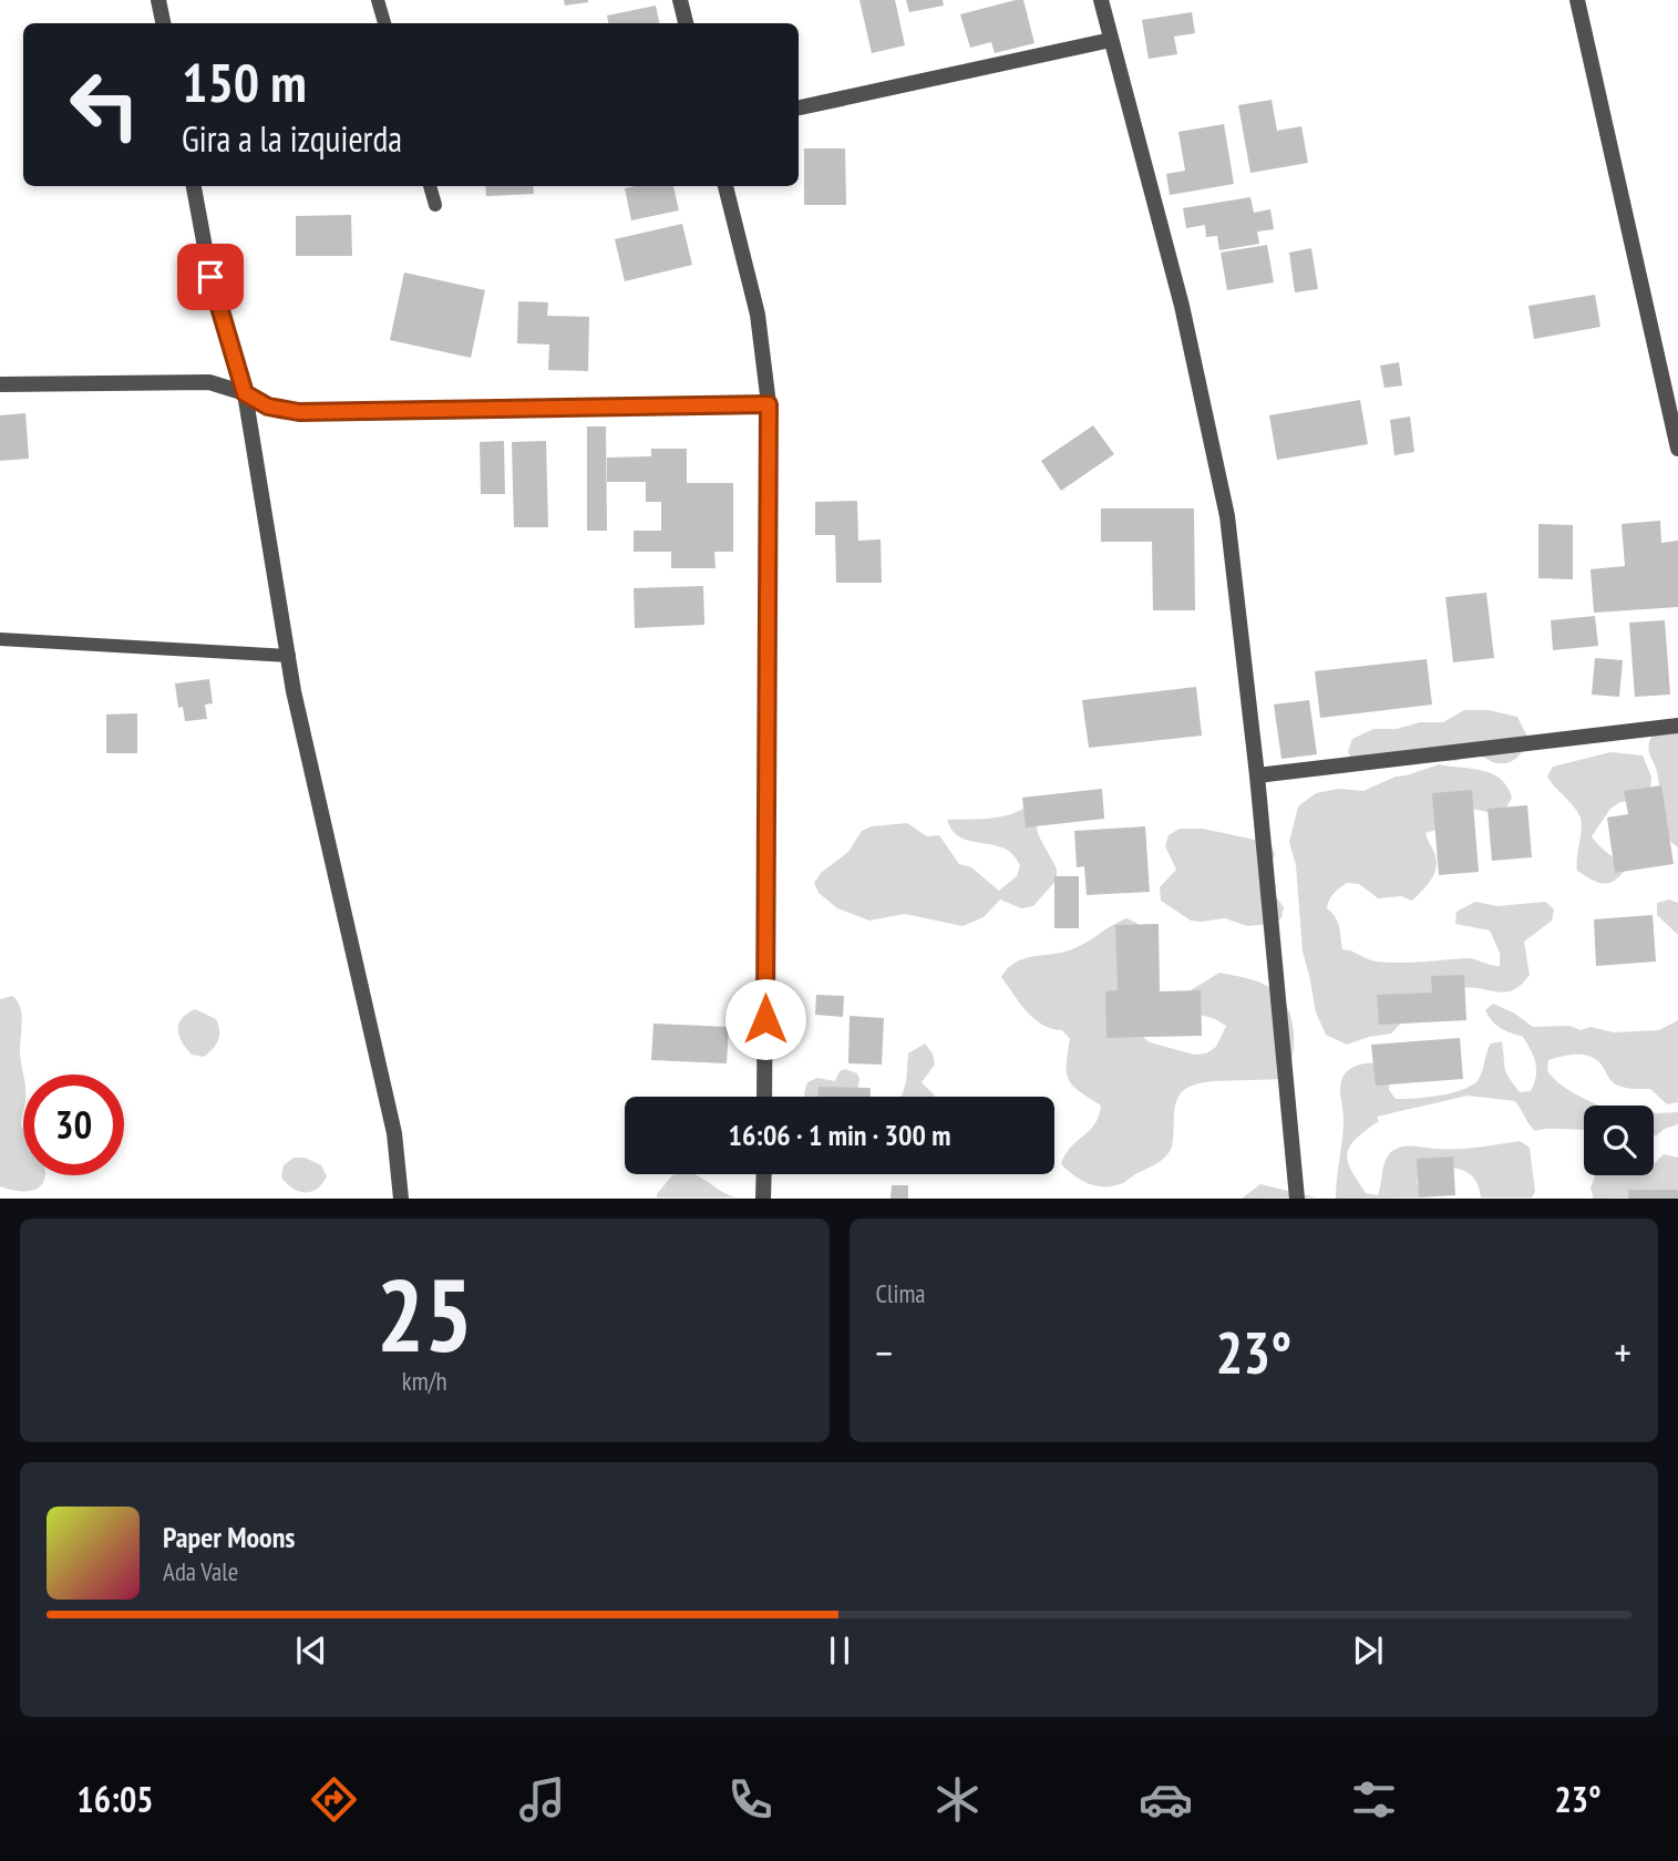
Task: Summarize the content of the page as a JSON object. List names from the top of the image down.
{
  "page": {
    "turn": ["150 m", "Gira a la izquierda"],
    "limit": "30",
    "trip": "16:06 · 1 min · 300 m",
    "tile": [
      ["25", "km/h"],
      "Clima"
    ],
    "heat": ["−", "23°", "+"],
    "song": ["Paper Moons", "Ada Vale"],
    "tabs": ["16:05", "23°"]
  }
}
